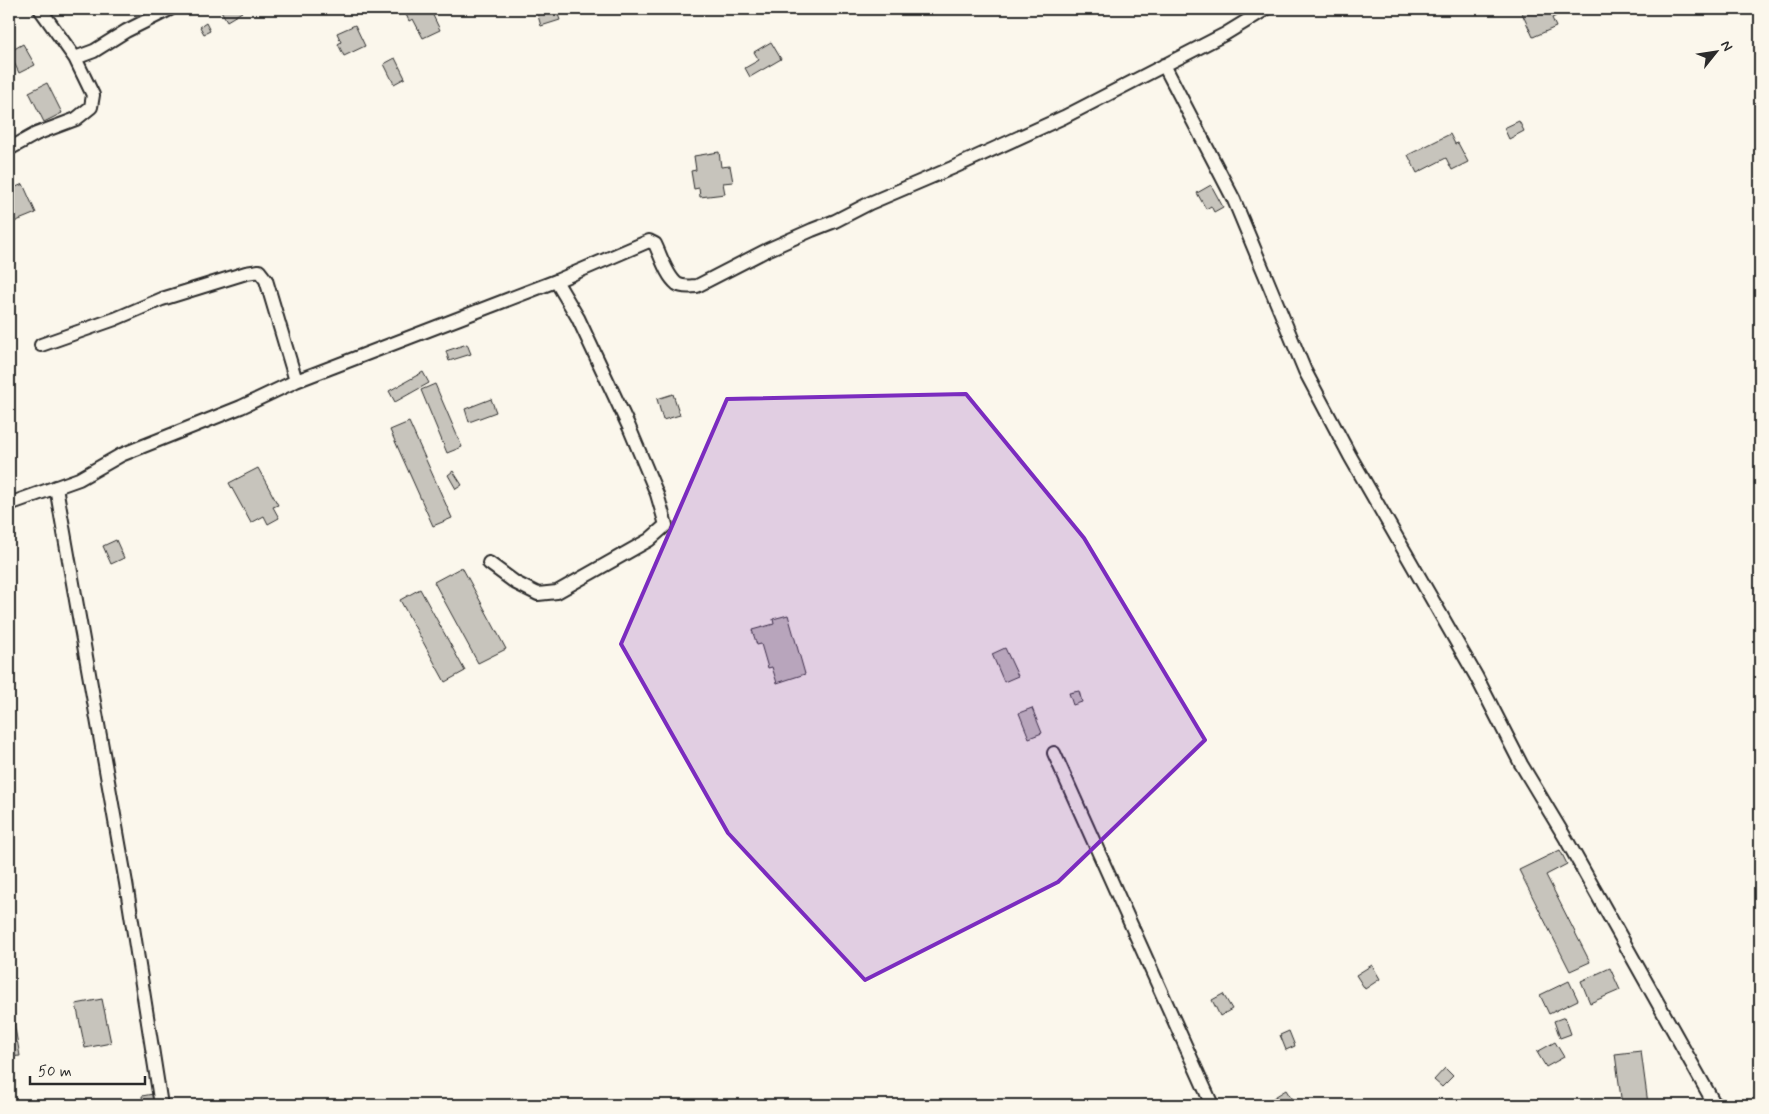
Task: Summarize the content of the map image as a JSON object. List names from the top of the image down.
{
  "scale_bar": "50 m",
  "north": "top right"
}
